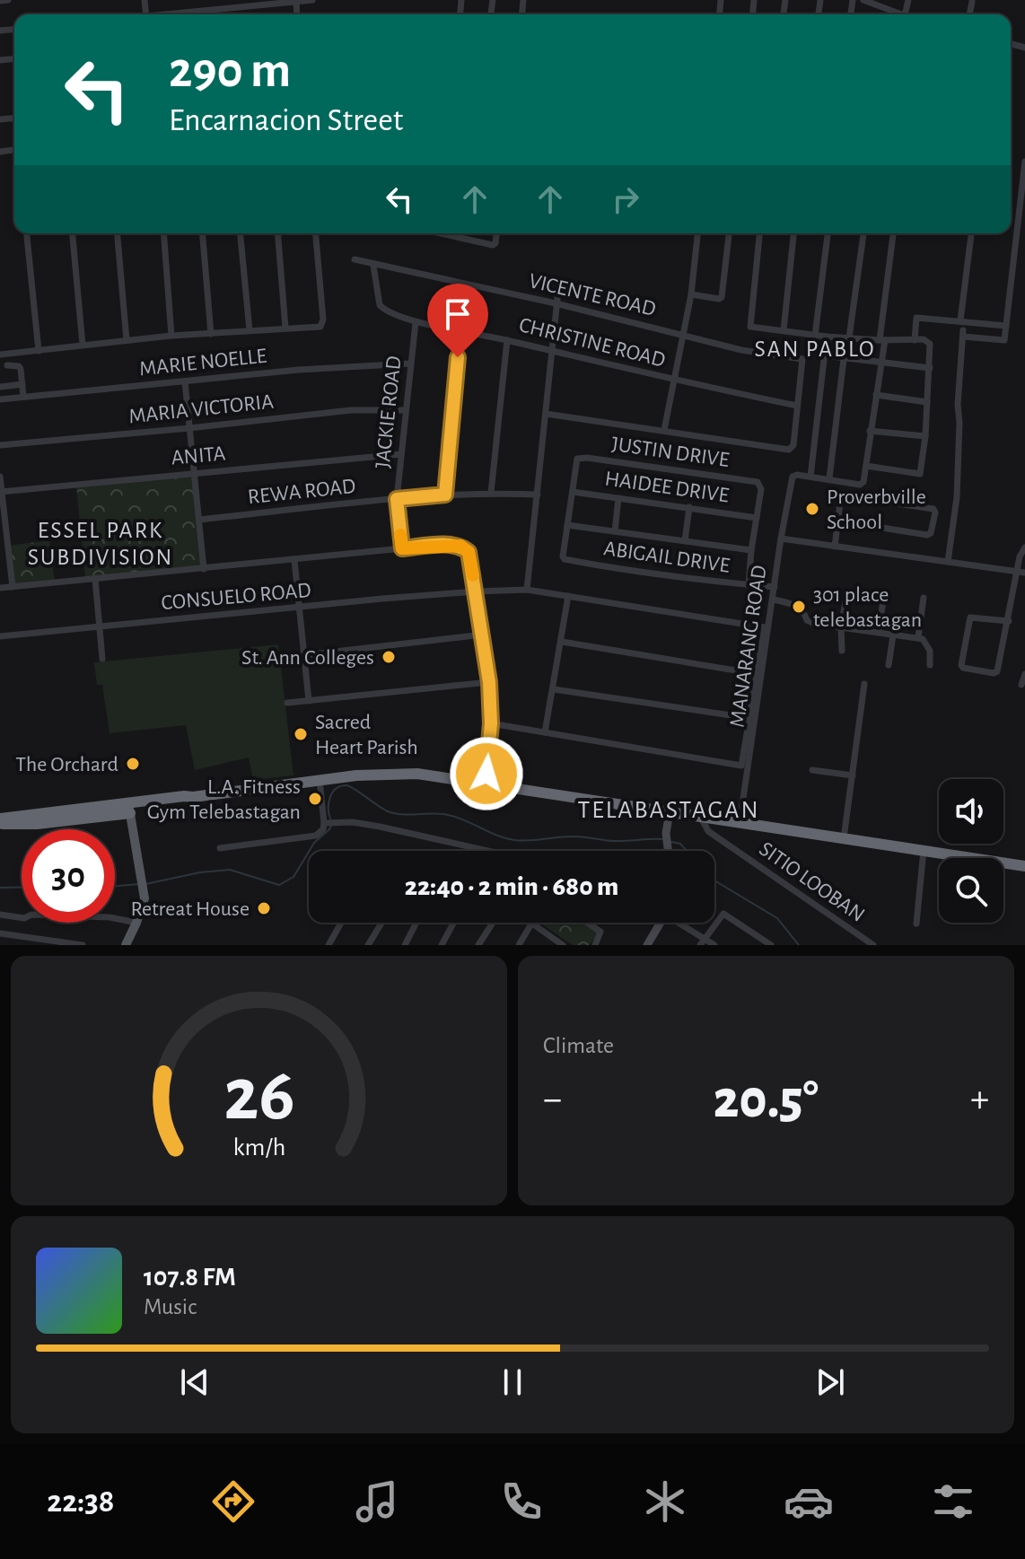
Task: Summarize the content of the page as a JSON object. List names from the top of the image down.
{
  "streets": {
    "street": [
      "VICENTE ROAD",
      "CHRISTINE ROAD",
      "MARIE NOELLE",
      "MARIA VICTORIA",
      "JACKIE ROAD",
      "JUSTIN DRIVE",
      "ANITA",
      "HAIDEE DRIVE",
      "REWA ROAD",
      "ABIGAIL DRIVE",
      "CONSUELO ROAD",
      "MANARANG ROAD",
      "SITIO LOOBAN"
    ]
  },
  "crossings": [
    ["VICENTE ROAD", "CHRISTINE ROAD"],
    ["CHRISTINE ROAD", "JACKIE ROAD"],
    ["MARIE NOELLE", "JACKIE ROAD"],
    ["MARIA VICTORIA", "JACKIE ROAD"],
    ["JACKIE ROAD", "ANITA"],
    ["JACKIE ROAD", "REWA ROAD"],
    ["JUSTIN DRIVE", "HAIDEE DRIVE"],
    ["ABIGAIL DRIVE", "MANARANG ROAD"]
  ],
  "districts": ["SAN PABLO", "ESSEL PARK SUBDIVISION", "TELABASTAGAN"],
  "places": [
    "Proverbville School",
    "301 place telebastagan",
    "St. Ann Colleges",
    "Sacred Heart Parish",
    "The Orchard",
    "L.A. Fitness Gym Telebastagan",
    "Retreat House"
  ],
  "page": {
    "turn": ["290 m", "Encarnacion Street"],
    "limit": "30",
    "trip": "22:40 · 2 min · 680 m",
    "tile": "Climate",
    "heat": ["−", "20.5°", "+"],
    "song": ["107.8 FM", "Music"],
    "tabs": "22:38",
    "gauge": ["26", "km/h"]
  }
}
